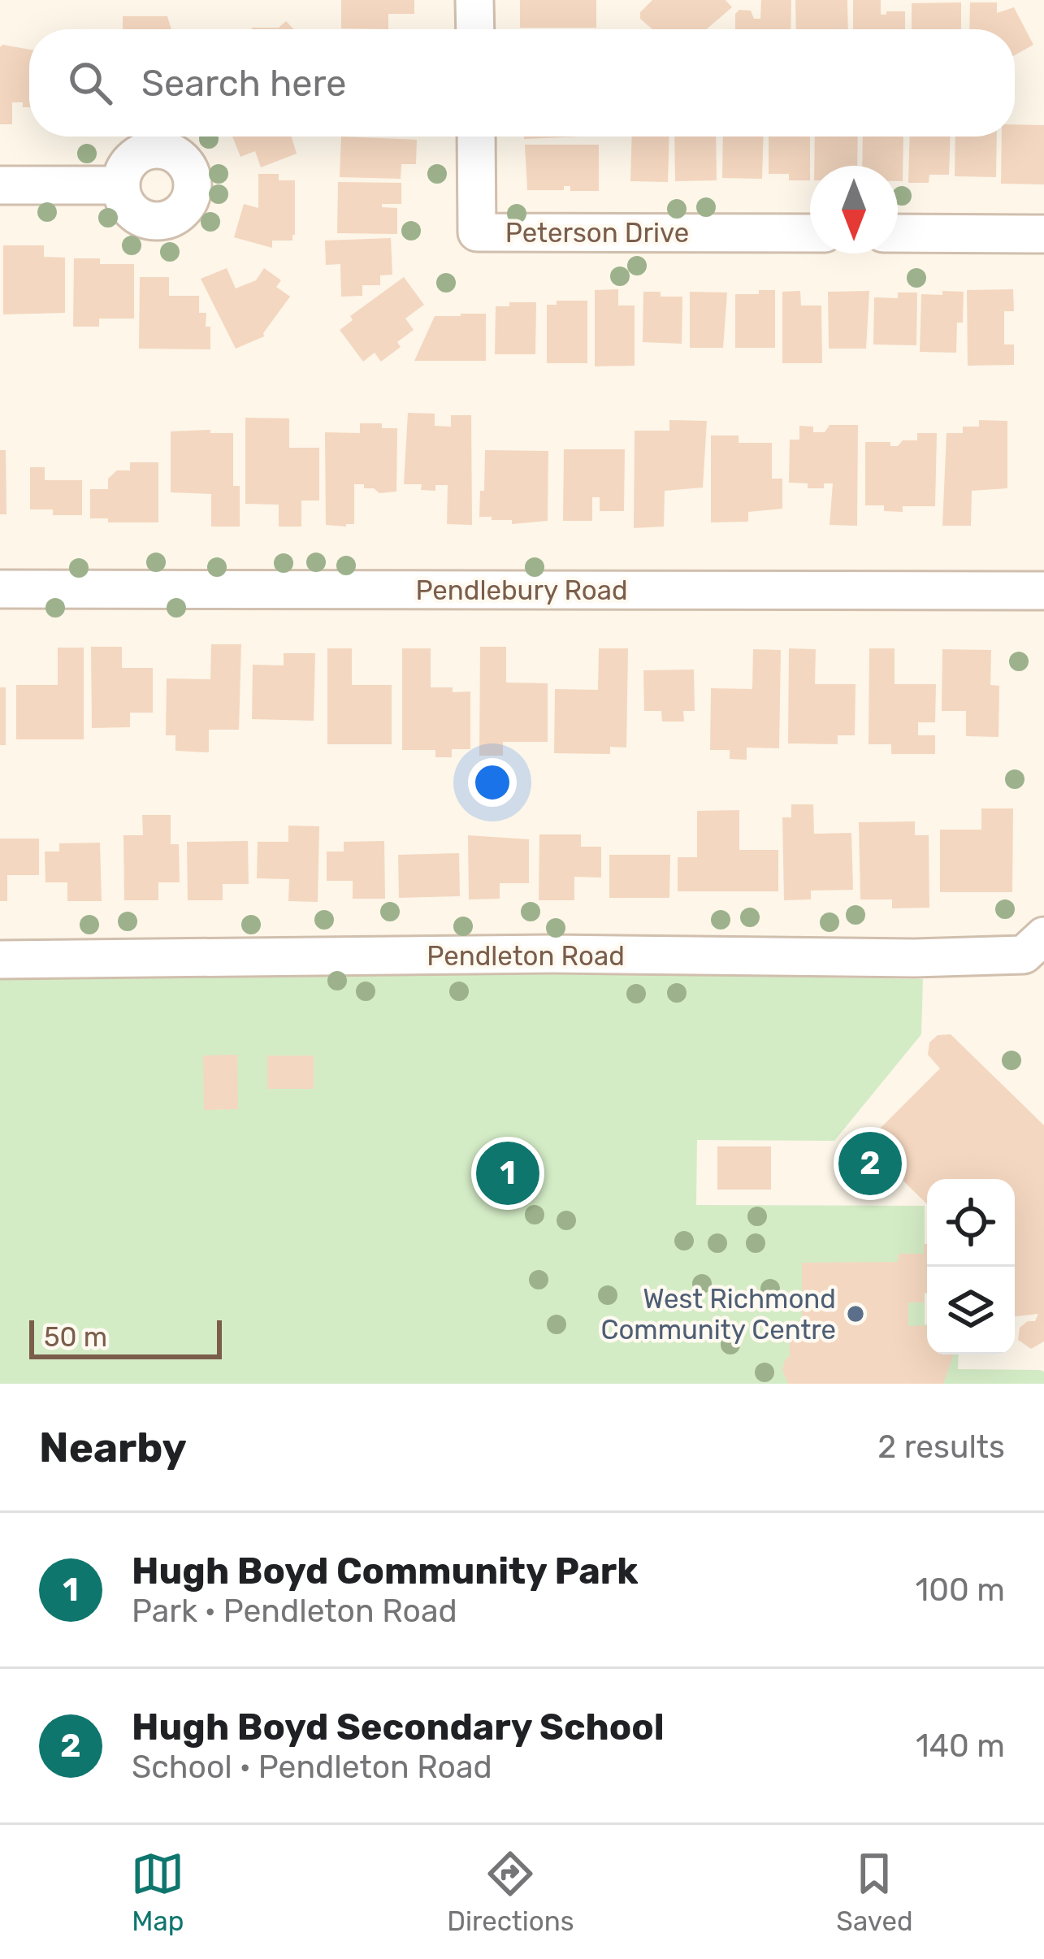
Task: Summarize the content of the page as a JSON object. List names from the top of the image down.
{
  "streets": {
    "street": ["Peterson Drive", "Pendlebury Road", "Pendleton Road"]
  },
  "places": ["West Richmond Community Centre"],
  "scale_bar": "50 m",
  "north": "bottom",
  "page": {
    "search": "Search here",
    "pins": ["2", "1"],
    "scale": "50 m",
    "heading": ["Nearby", "2 results"],
    "list": [
      {
        "mark": "1",
        "name": "Hugh Boyd Community Park",
        "note": "Park · Pendleton Road",
        "value": "100 m"
      },
      {
        "mark": "2",
        "name": "Hugh Boyd Secondary School",
        "note": "School · Pendleton Road",
        "value": "140 m"
      }
    ],
    "nav": ["Map", "Directions", "Saved"]
  }
}
